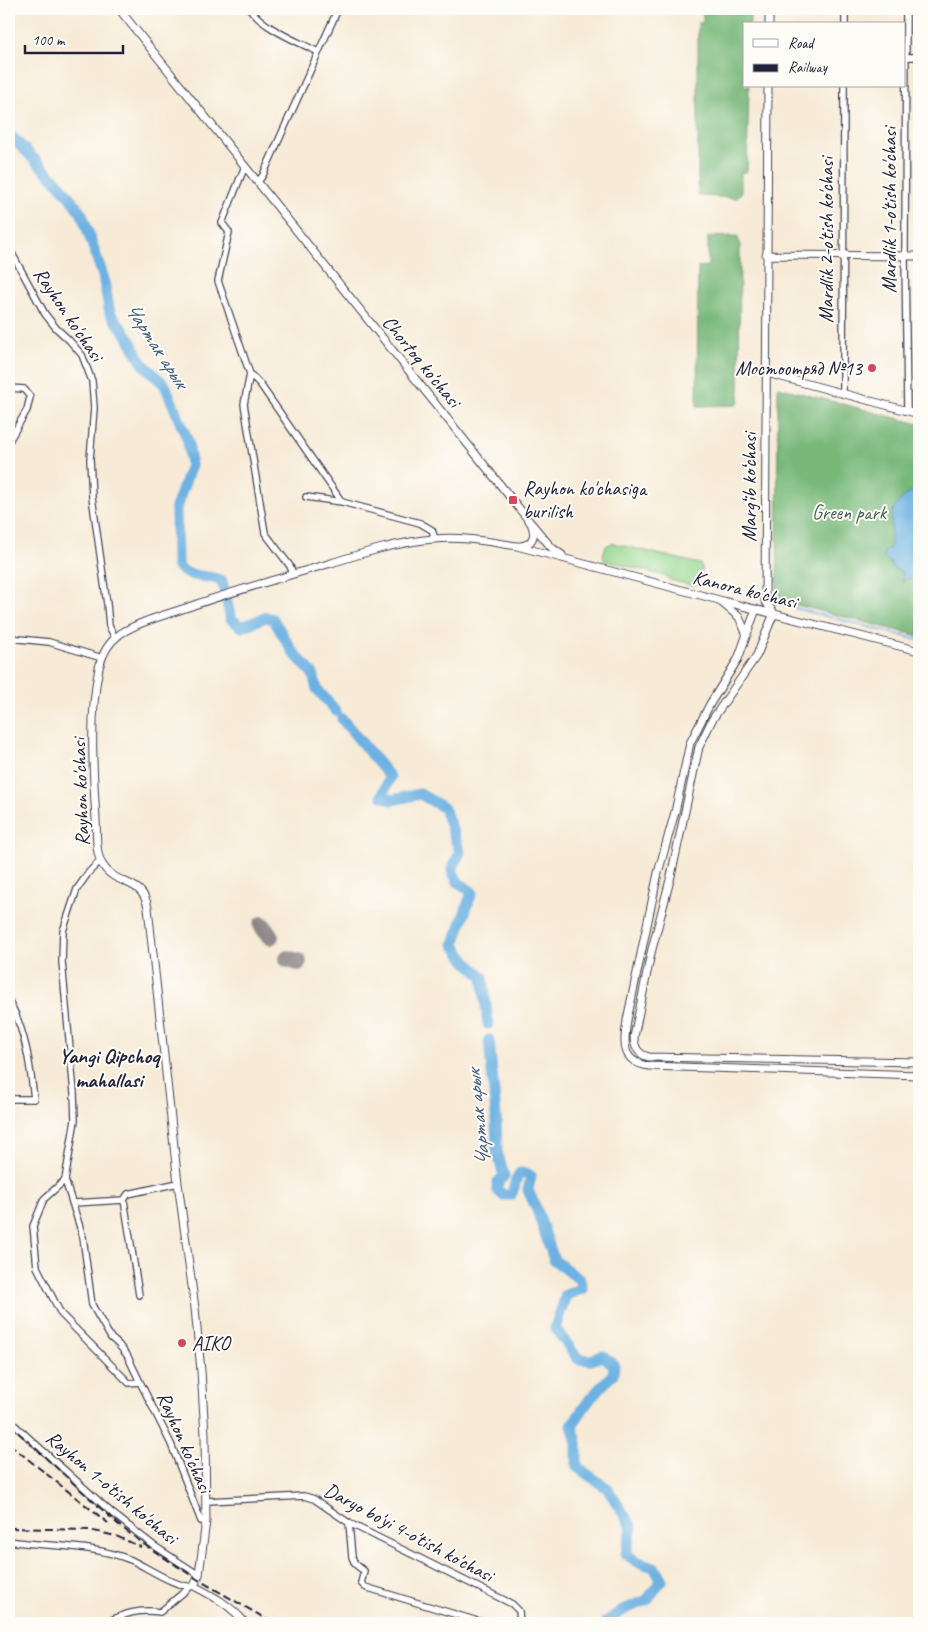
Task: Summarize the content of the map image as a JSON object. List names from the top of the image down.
{
  "streets": {
    "street": [
      "Mardlik 1-o'tish ko'chasi",
      "Mardlik 2-o'tish ko'chasi",
      "Rayhon ko'chasi",
      "Chortoq ko'chasi",
      "Marg‘ib ko‘chasi",
      "Kanora ko'chasi",
      "Rayhon 1-o'tish ko'chasi",
      "Daryo bo'yi 4-o'tish ko'chasi"
    ]
  },
  "crossings": [
    ["Rayhon ko'chasi", "Chortoq ko'chasi"],
    ["Rayhon ko'chasi", "Kanora ko'chasi"],
    ["Rayhon ko'chasi", "Rayhon 1-o'tish ko'chasi"],
    ["Chortoq ko'chasi", "Kanora ko'chasi"],
    ["Rayhon 1-o'tish ko'chasi", "Daryo bo'yi 4-o'tish ko'chasi"]
  ],
  "districts": ["Yangi Qipchoq mahallasi"],
  "water": ["Чартак арык"],
  "parks": ["Green park"],
  "places": {
    "other": ["Мостоотряд №13", "AIKO"],
    "transit": ["Rayhon ko'chasiga burilish"]
  },
  "legend": ["Road", "Railway"],
  "scale_bar": "100 m"
}
